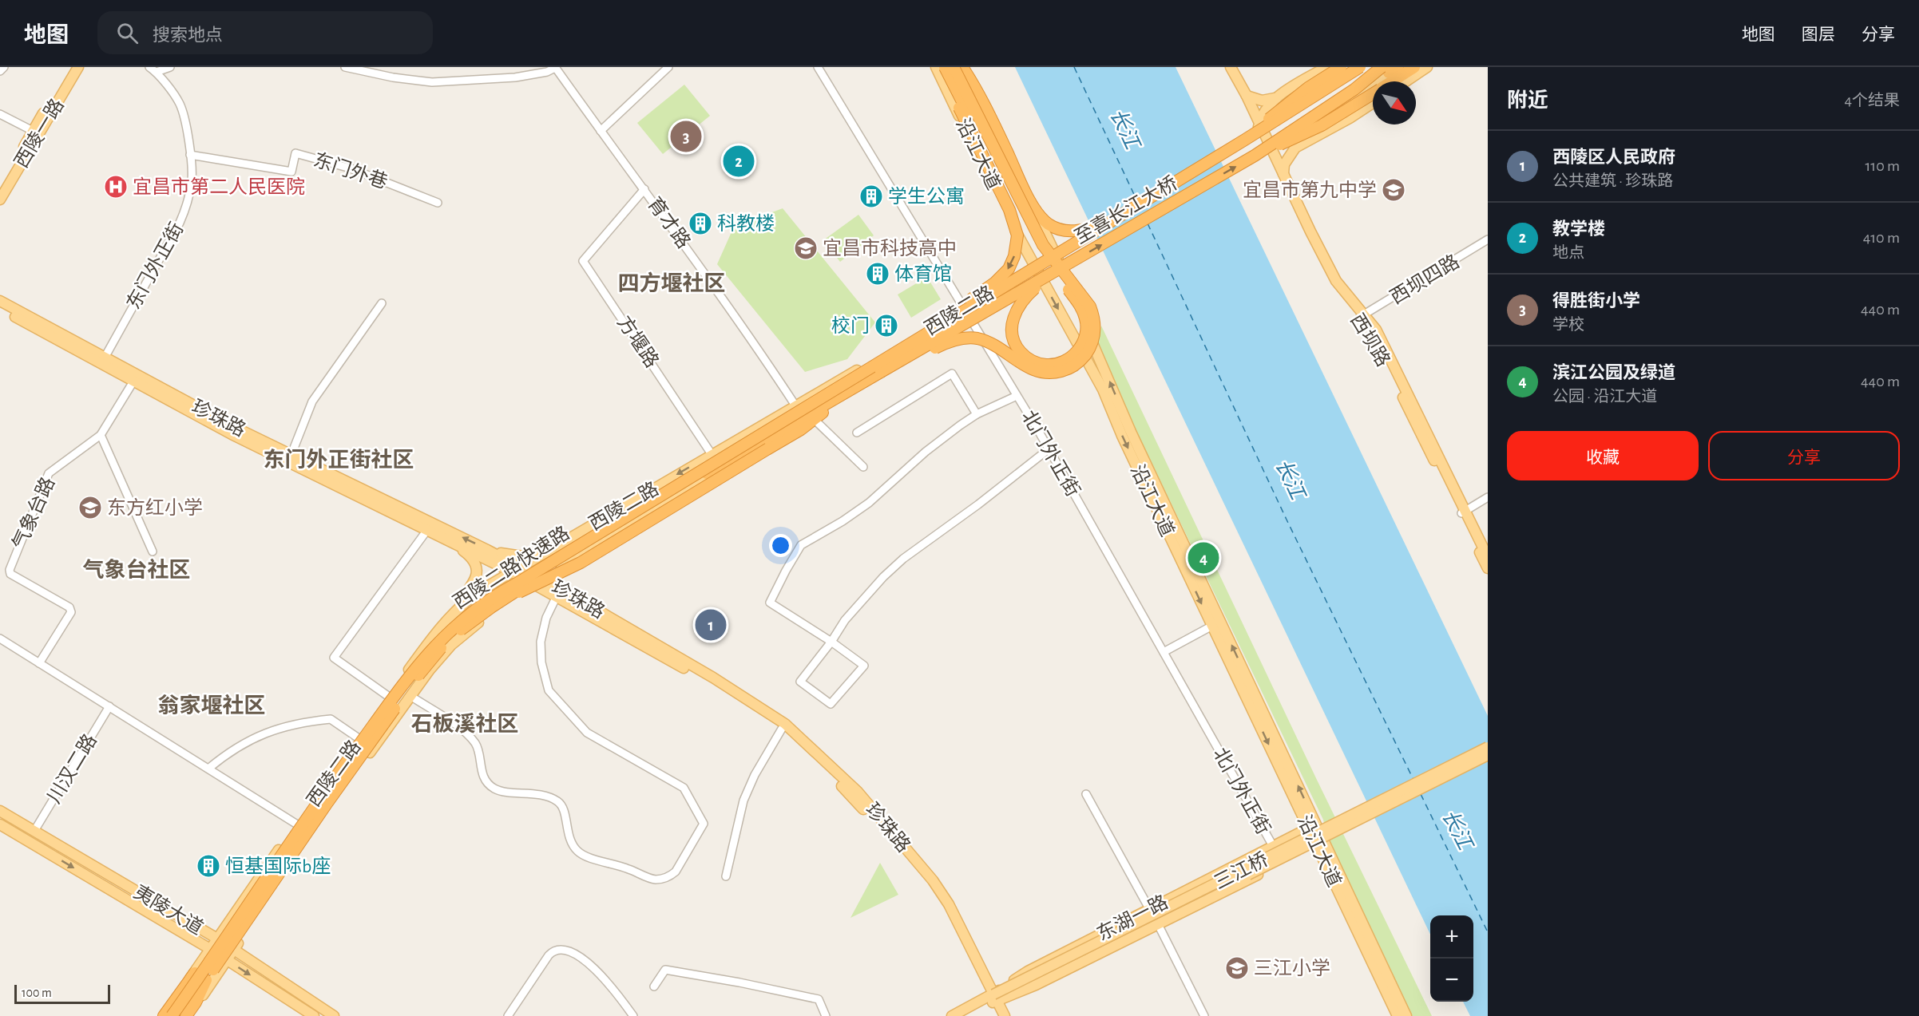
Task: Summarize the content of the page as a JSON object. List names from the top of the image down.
{
  "streets": {
    "highway": ["至喜长江大桥", "西陵二路快速路"],
    "main road": [
      "西陵一路",
      "沿江大道",
      "西陵二路",
      "西坝路",
      "珍珠路",
      "三江桥",
      "夷陵大道",
      "东湖一路"
    ],
    "street": [
      "东门外巷",
      "育才路",
      "东门外正街",
      "西坝四路",
      "方堰路",
      "北门外正街",
      "气象台路",
      "川汉二路"
    ]
  },
  "crossings": [
    ["沿江大道", "至喜长江大桥"],
    ["沿江大道", "西陵二路"],
    ["沿江大道", "东湖一路"],
    ["东门外巷", "东门外正街"],
    ["至喜长江大桥", "西陵二路"],
    ["至喜长江大桥", "西陵二路快速路"],
    ["育才路", "西陵二路"],
    ["育才路", "方堰路"],
    ["东门外正街", "珍珠路"],
    ["西坝四路", "西坝路"],
    ["西陵二路", "方堰路"],
    ["西陵二路", "珍珠路"],
    ["西陵二路", "北门外正街"],
    ["西陵二路", "夷陵大道"],
    ["珍珠路", "气象台路"],
    ["珍珠路", "三江桥"],
    ["珍珠路", "东湖一路"],
    ["北门外正街", "东湖一路"],
    ["川汉二路", "夷陵大道"],
    ["三江桥", "东湖一路"]
  ],
  "districts": [
    "四方堰社区",
    "东门外正街社区",
    "气象台社区",
    "翁家堰社区",
    "石板溪社区"
  ],
  "water": ["长江"],
  "places": {
    "hospital": ["宜昌市第二人民医院"],
    "school or university": [
      "宜昌市第九中学",
      "宜昌市科技高中",
      "东方红小学",
      "三江小学"
    ],
    "building": [
      "学生公寓",
      "科教楼",
      "体育馆",
      "校门",
      "恒基国际b座"
    ]
  },
  "scale_bar": "100 m",
  "north": "bottom right",
  "page": {
    "header": "地图",
    "search": "搜索地点",
    "nav": ["地图", "图层", "分享"],
    "heading": ["附近", "4个结果"],
    "pins": [
      "3",
      "2",
      "4",
      "1"
    ],
    "list": [
      {
        "mark": "1",
        "name": "西陵区人民政府",
        "note": "公共建筑 · 珍珠路",
        "value": "110 m"
      },
      {
        "mark": "2",
        "name": "教学楼",
        "note": "地点",
        "value": "410 m"
      },
      {
        "mark": "3",
        "name": "得胜街小学",
        "note": "学校",
        "value": "440 m"
      },
      {
        "mark": "4",
        "name": "滨江公园及绿道",
        "note": "公园 · 沿江大道",
        "value": "440 m"
      }
    ],
    "buttons": ["收藏", "分享"],
    "map_buttons": ["+", "−"],
    "scale": "100 m"
  }
}
